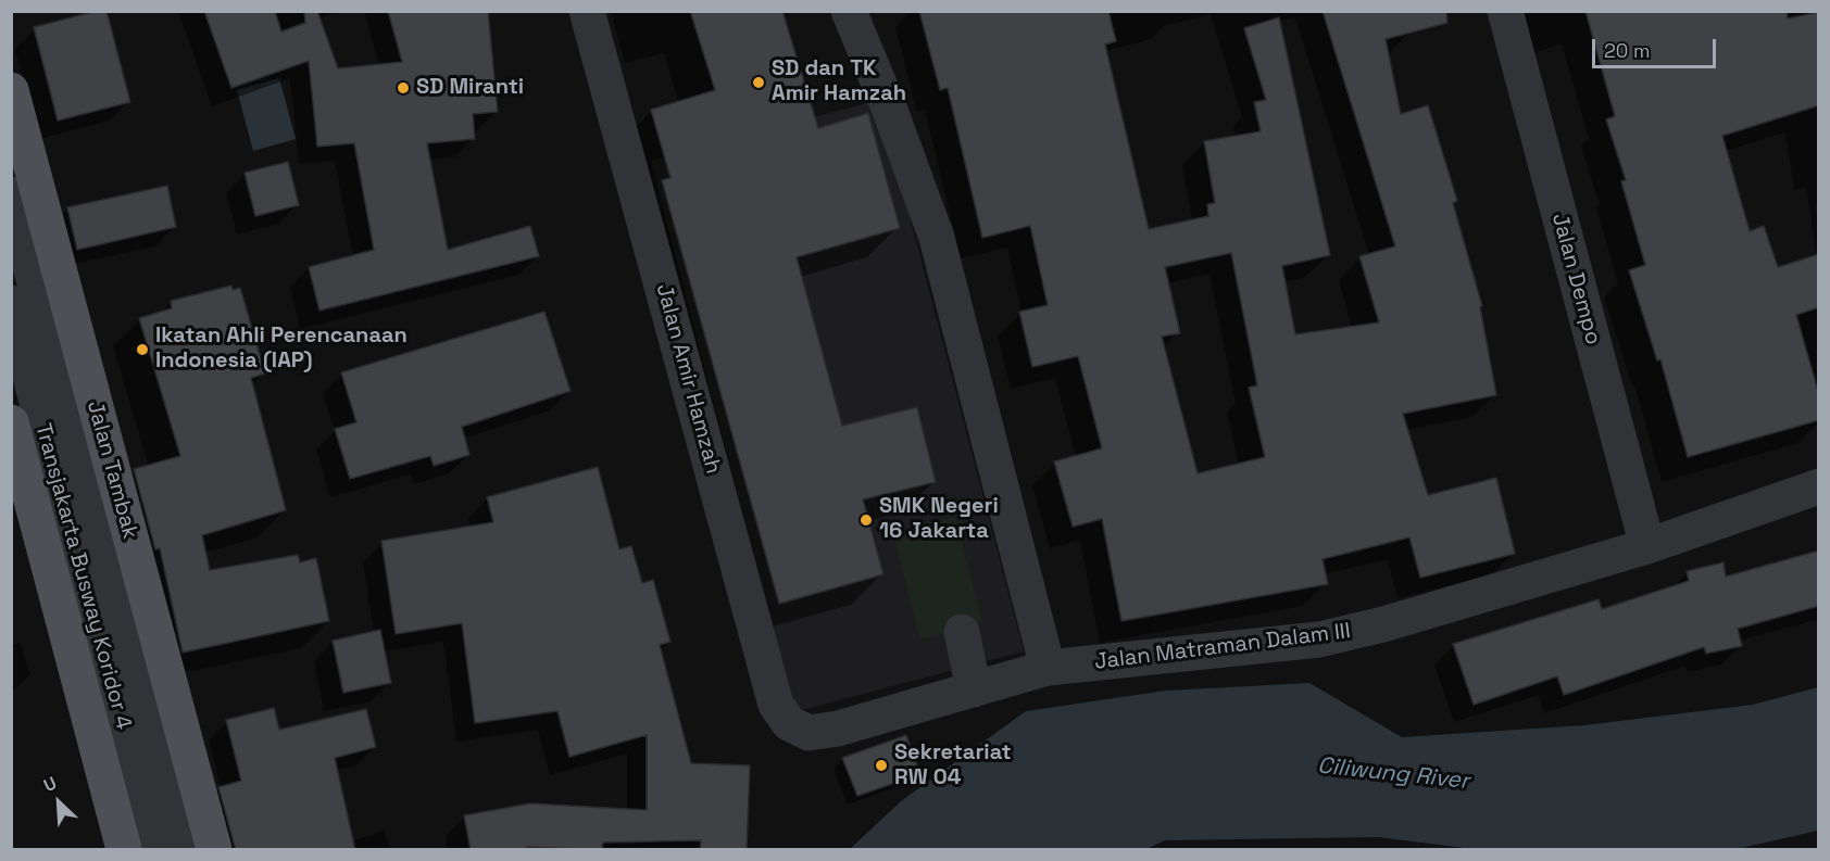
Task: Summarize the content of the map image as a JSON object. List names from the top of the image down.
{
  "streets": {
    "main road": ["Jalan Tambak"],
    "street": [
      "Jalan Dempo",
      "Jalan Amir Hamzah",
      "Transjakarta Busway Koridor 4",
      "Jalan Matraman Dalam III"
    ]
  },
  "crossings": [
    ["Jalan Dempo", "Jalan Matraman Dalam III"],
    ["Jalan Amir Hamzah", "Jalan Matraman Dalam III"],
    ["Jalan Tambak", "Transjakarta Busway Koridor 4"]
  ],
  "water": ["Ciliwung River"],
  "places": [
    "SD dan TK Amir Hamzah",
    "SD Miranti",
    "Ikatan Ahli Perencanaan Indonesia (IAP)",
    "SMK Negeri 16 Jakarta",
    "Sekretariat RW 04"
  ],
  "scale_bar": "20 m",
  "north": "top left"
}
